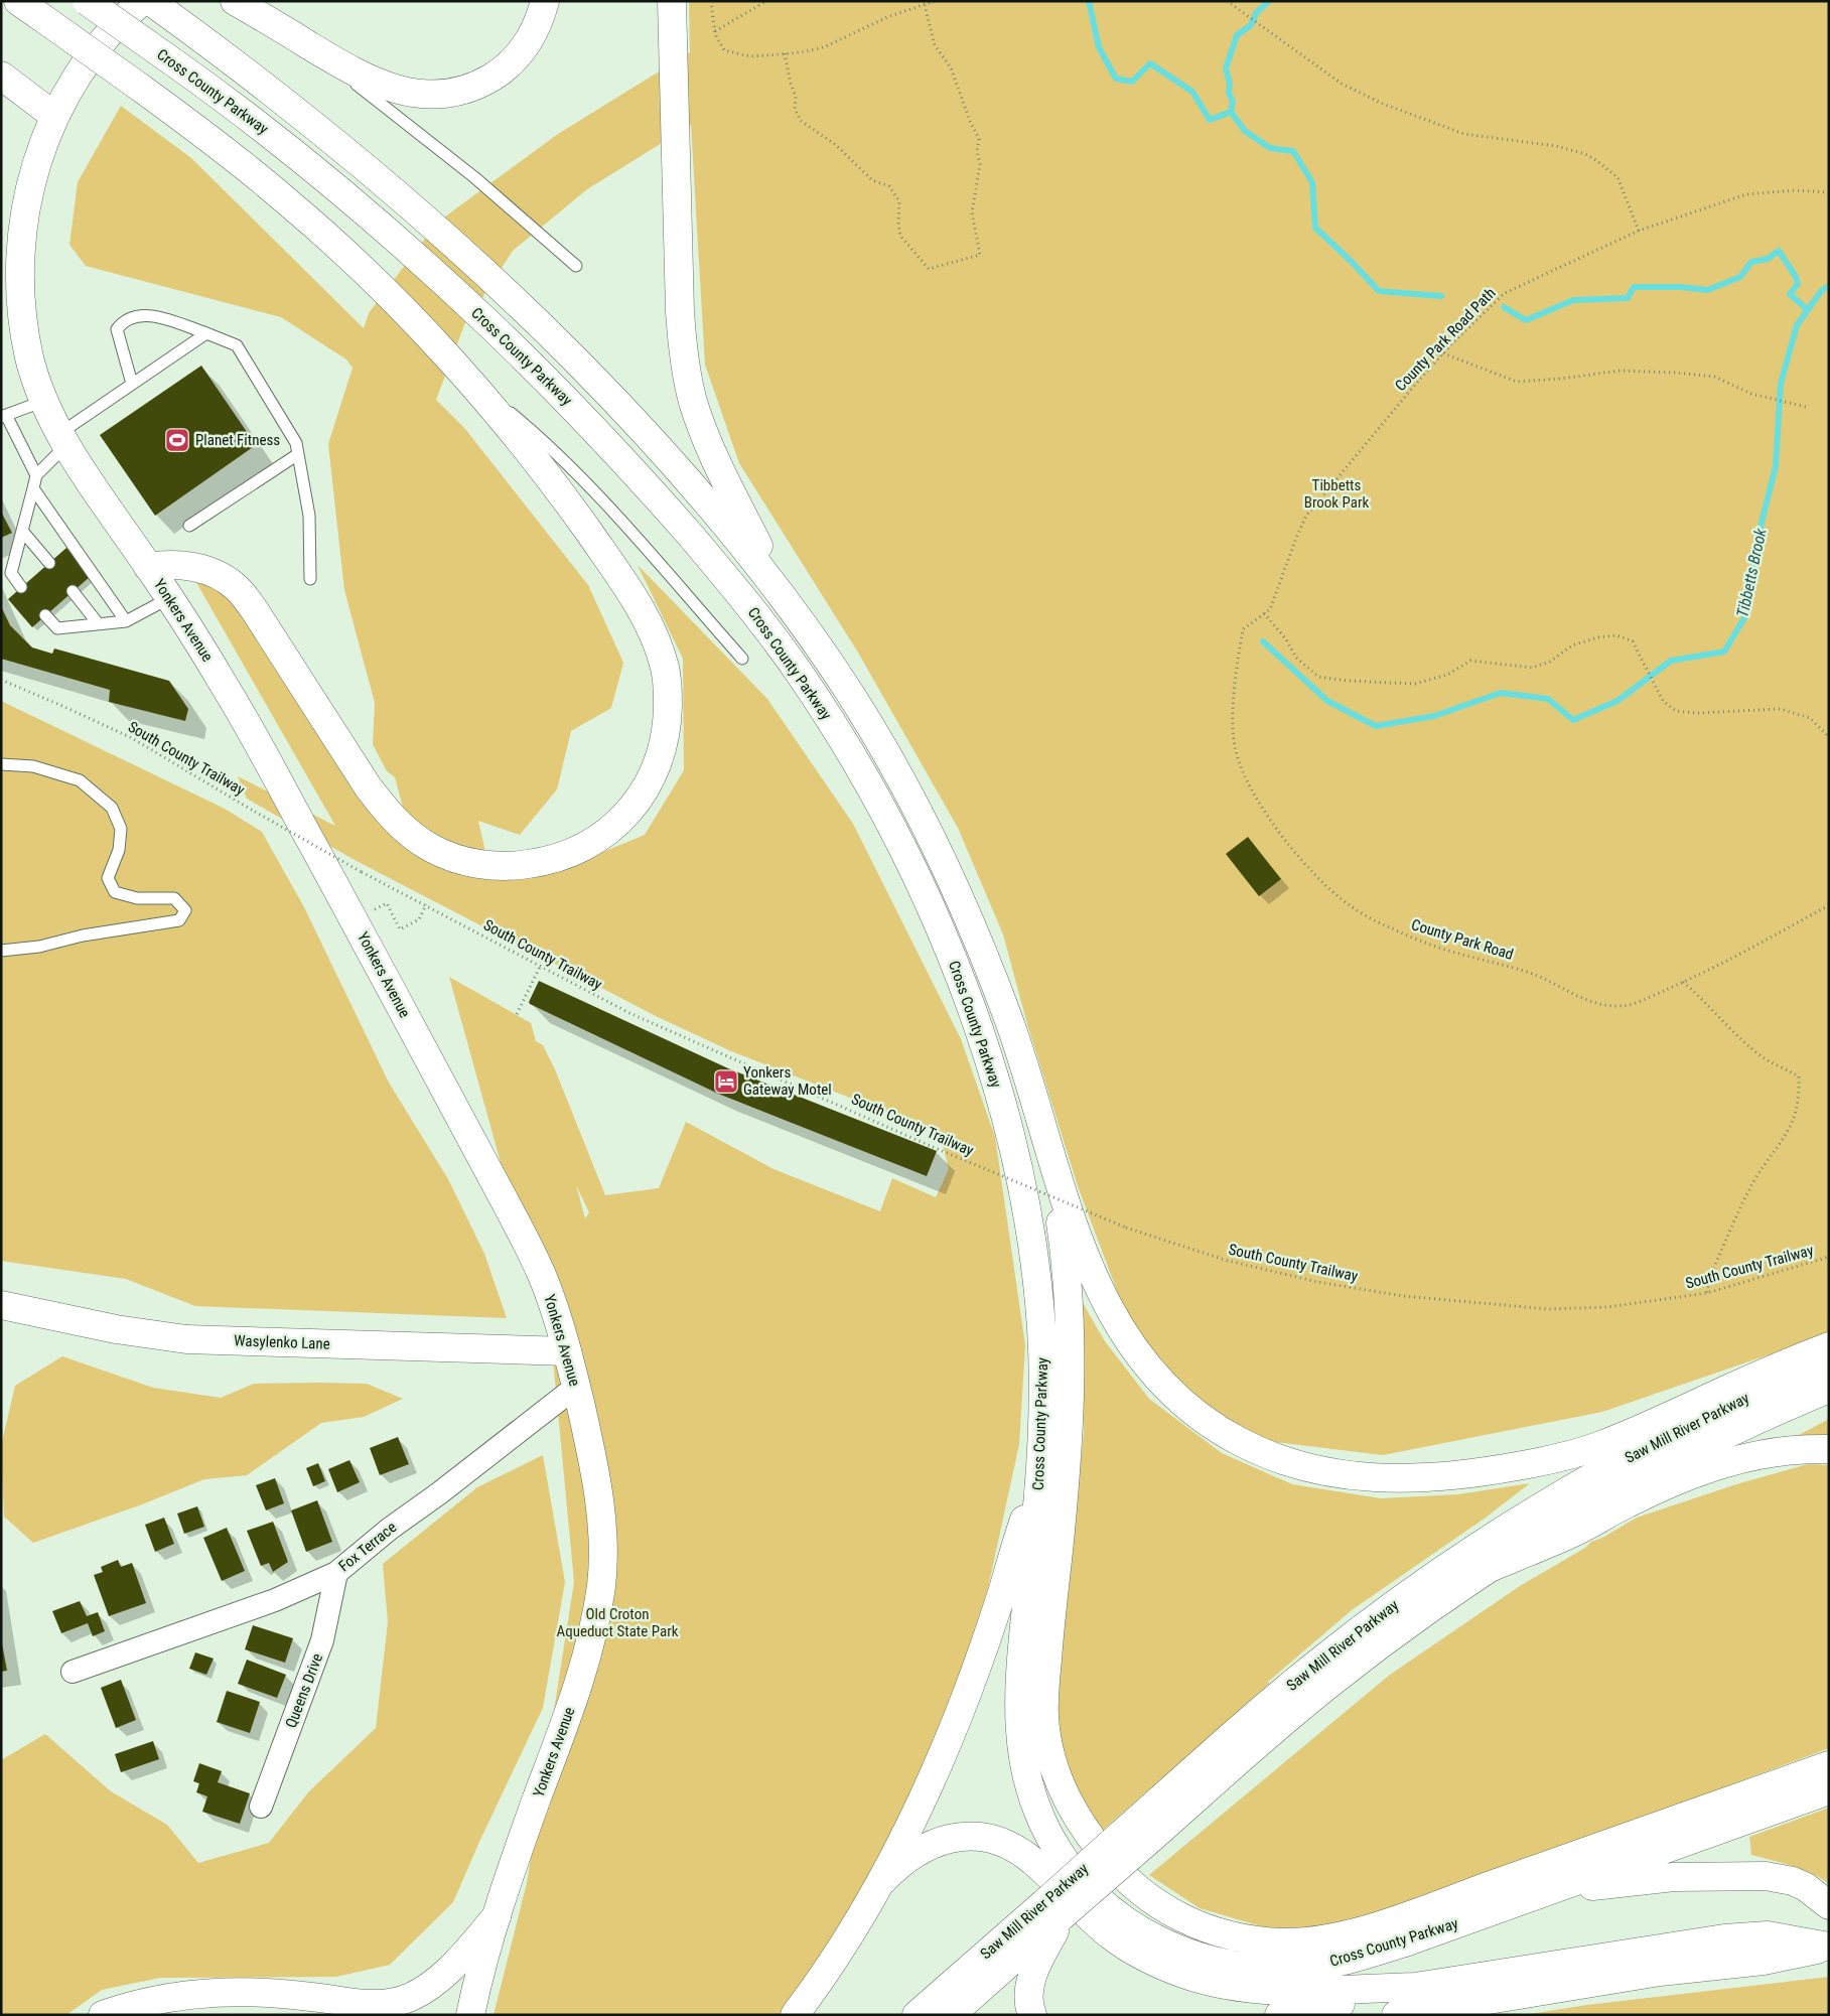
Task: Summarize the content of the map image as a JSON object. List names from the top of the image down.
{
  "streets": {
    "main road": [
      "Cross County Parkway",
      "Yonkers Avenue",
      "Wasylenko Lane",
      "Saw Mill River Parkway"
    ],
    "street": ["Fox Terrace", "Queens Drive"],
    "path": ["County Park Road Path", "South County Trailway", "County Park Road"]
  },
  "crossings": [
    ["County Park Road Path", "County Park Road"],
    ["Yonkers Avenue", "Wasylenko Lane"],
    ["Yonkers Avenue", "Fox Terrace"],
    ["Fox Terrace", "Queens Drive"]
  ],
  "water": ["Tibbetts Brook"],
  "parks": ["Tibbetts Brook Park", "Old Croton Aqueduct State Park"],
  "places": {
    "sports": ["Planet Fitness"],
    "hotel": ["Yonkers Gateway Motel"]
  }
}
